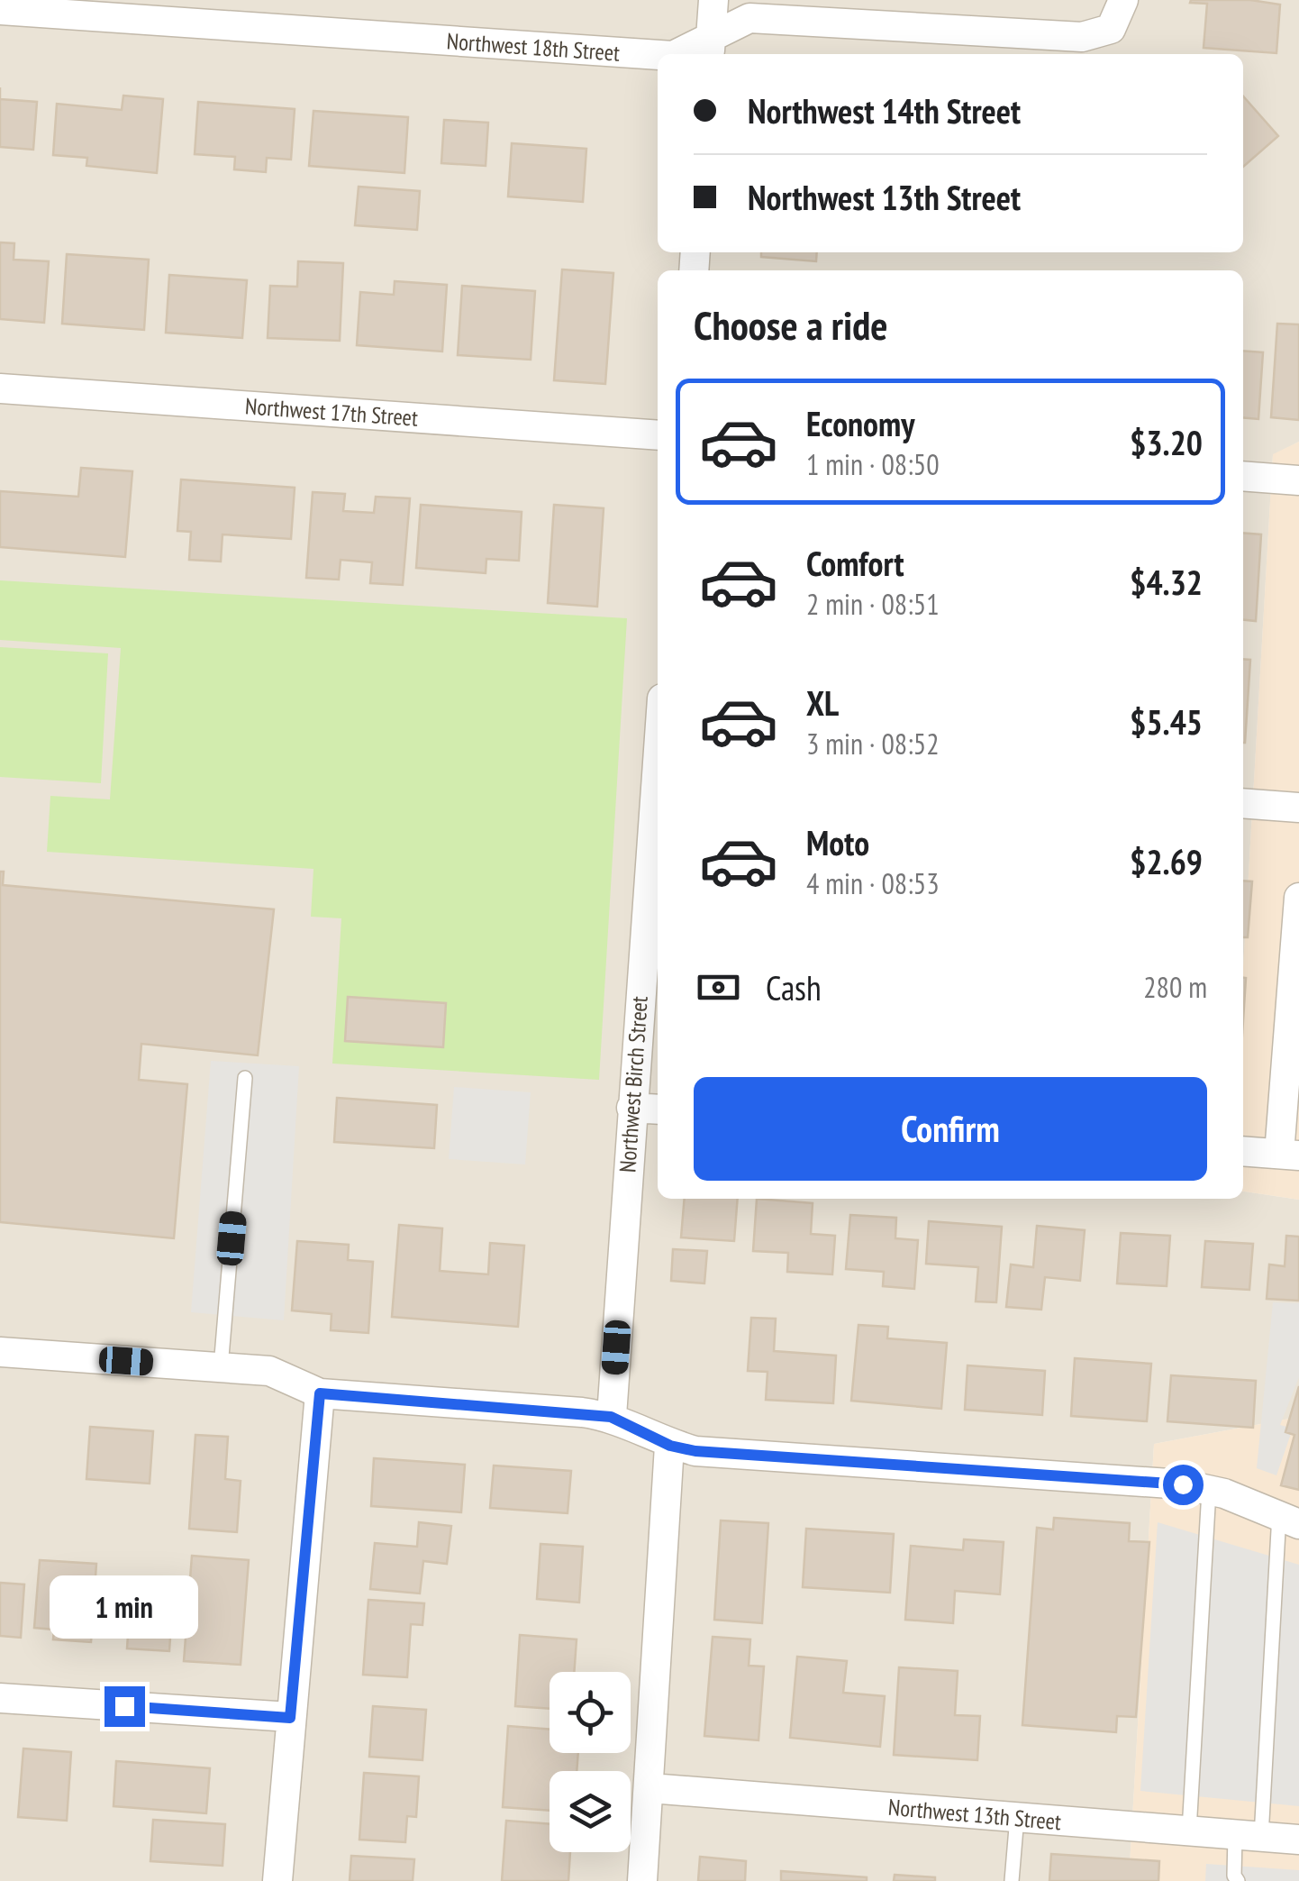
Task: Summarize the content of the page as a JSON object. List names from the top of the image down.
{
  "streets": {
    "street": [
      "Northwest 18th Street",
      "Northwest 17th Street",
      "Northwest Birch Street",
      "Northwest 13th Street"
    ]
  },
  "page": {
    "banner": ["Northwest 14th Street", "Northwest 13th Street"],
    "heading": "Choose a ride",
    "list": [
      {
        "name": "Economy",
        "note": "1 min · 08:50",
        "value": "$3.20"
      },
      {
        "name": "Comfort",
        "note": "2 min · 08:51",
        "value": "$4.32"
      },
      {
        "name": "XL",
        "note": "3 min · 08:52",
        "value": "$5.45"
      },
      {
        "name": "Moto",
        "note": "4 min · 08:53",
        "value": "$2.69"
      }
    ],
    "pay": ["Cash", "280 m"],
    "buttons": "Confirm",
    "bubble": "1 min"
  }
}
